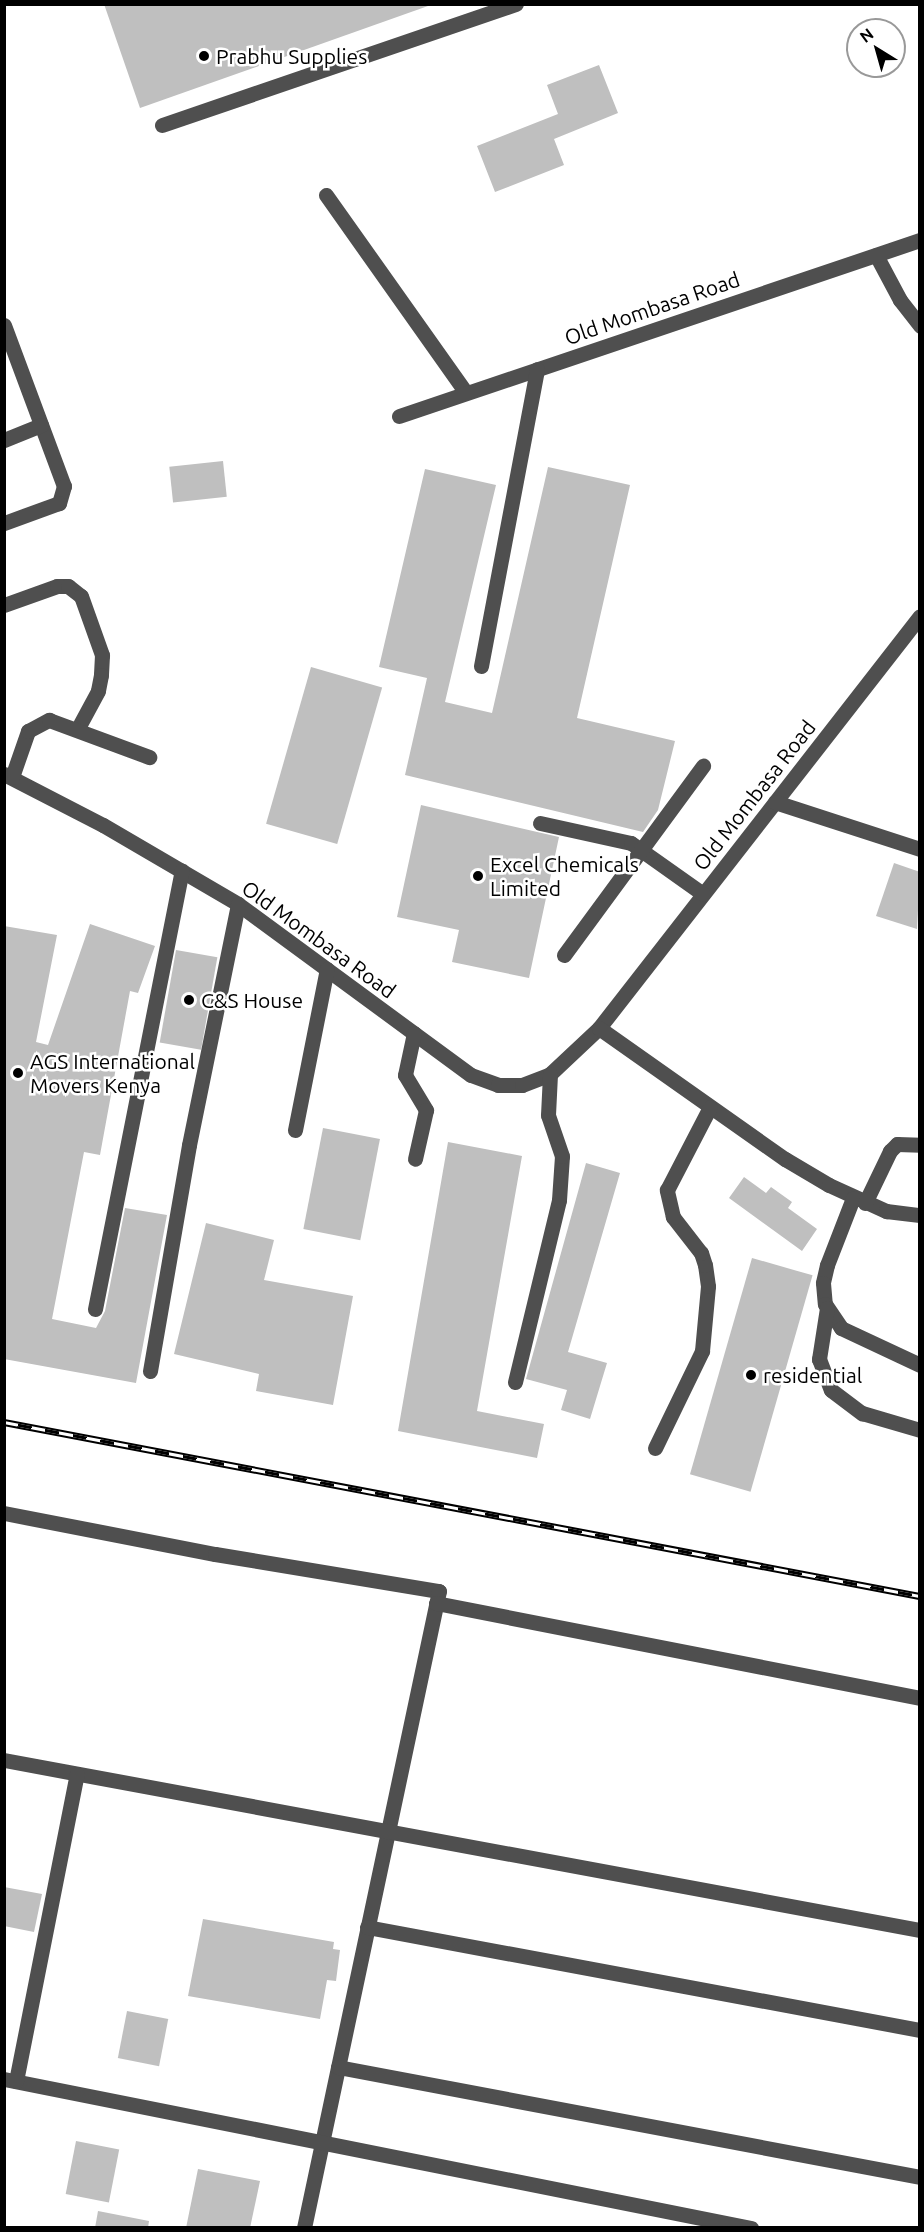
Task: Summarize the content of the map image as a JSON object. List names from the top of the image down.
{
  "streets": {
    "lane": ["Old Mombasa Road"]
  },
  "places": [
    "Prabhu Supplies",
    "Excel Chemicals Limited",
    "C&S House",
    "AGS International Movers Kenya",
    "residential"
  ],
  "north": "top left"
}
